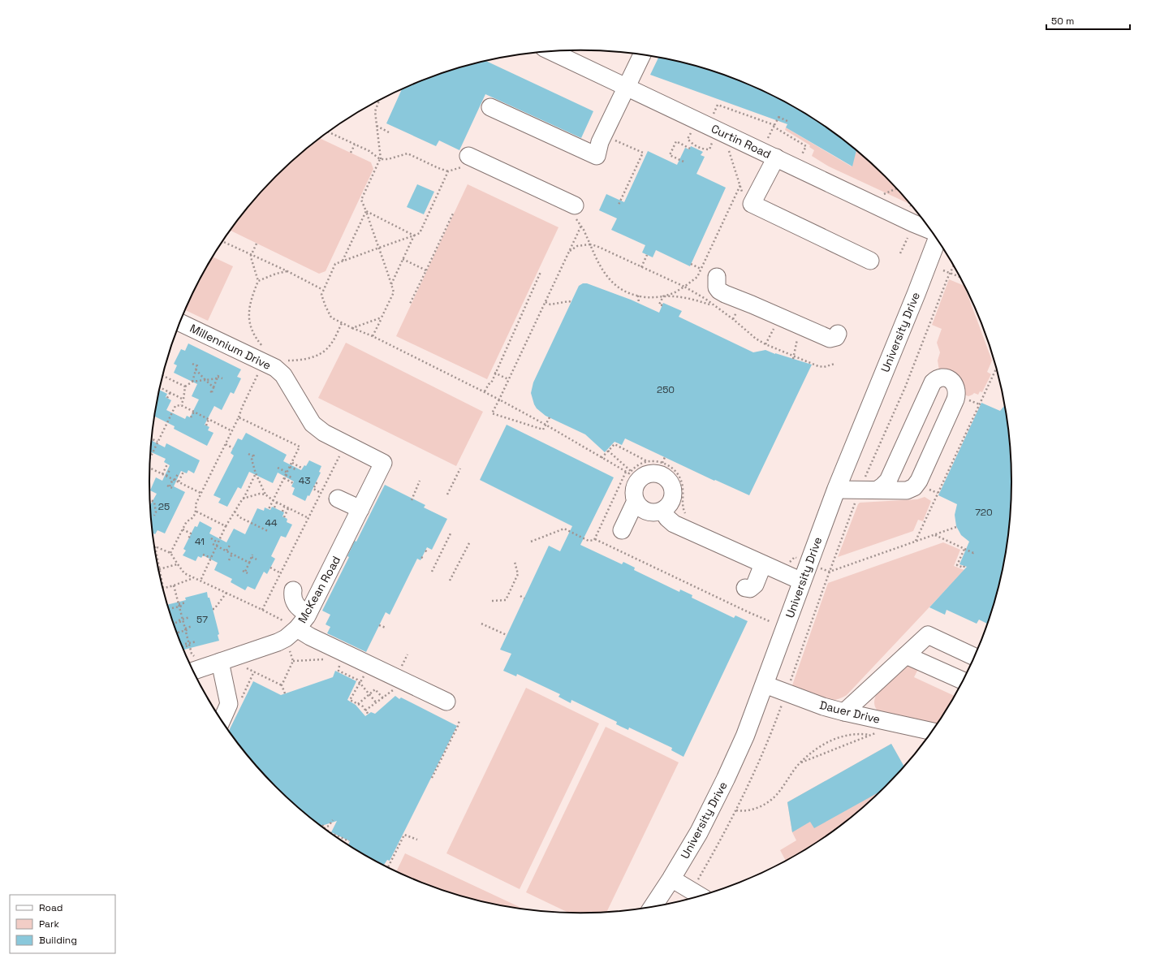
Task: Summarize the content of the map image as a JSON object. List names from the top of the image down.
{
  "streets": {
    "main road": ["University Drive"],
    "street": [
      "Curtin Road",
      "Millennium Drive",
      "McKean Road",
      "Dauer Drive"
    ]
  },
  "crossings": [
    ["University Drive", "Dauer Drive"],
    ["Millennium Drive", "McKean Road"]
  ],
  "house_numbers": [
    "250",
    "43",
    "25",
    "720",
    "44",
    "41",
    "57"
  ],
  "legend": ["Road", "Park", "Building"],
  "scale_bar": "50 m"
}
